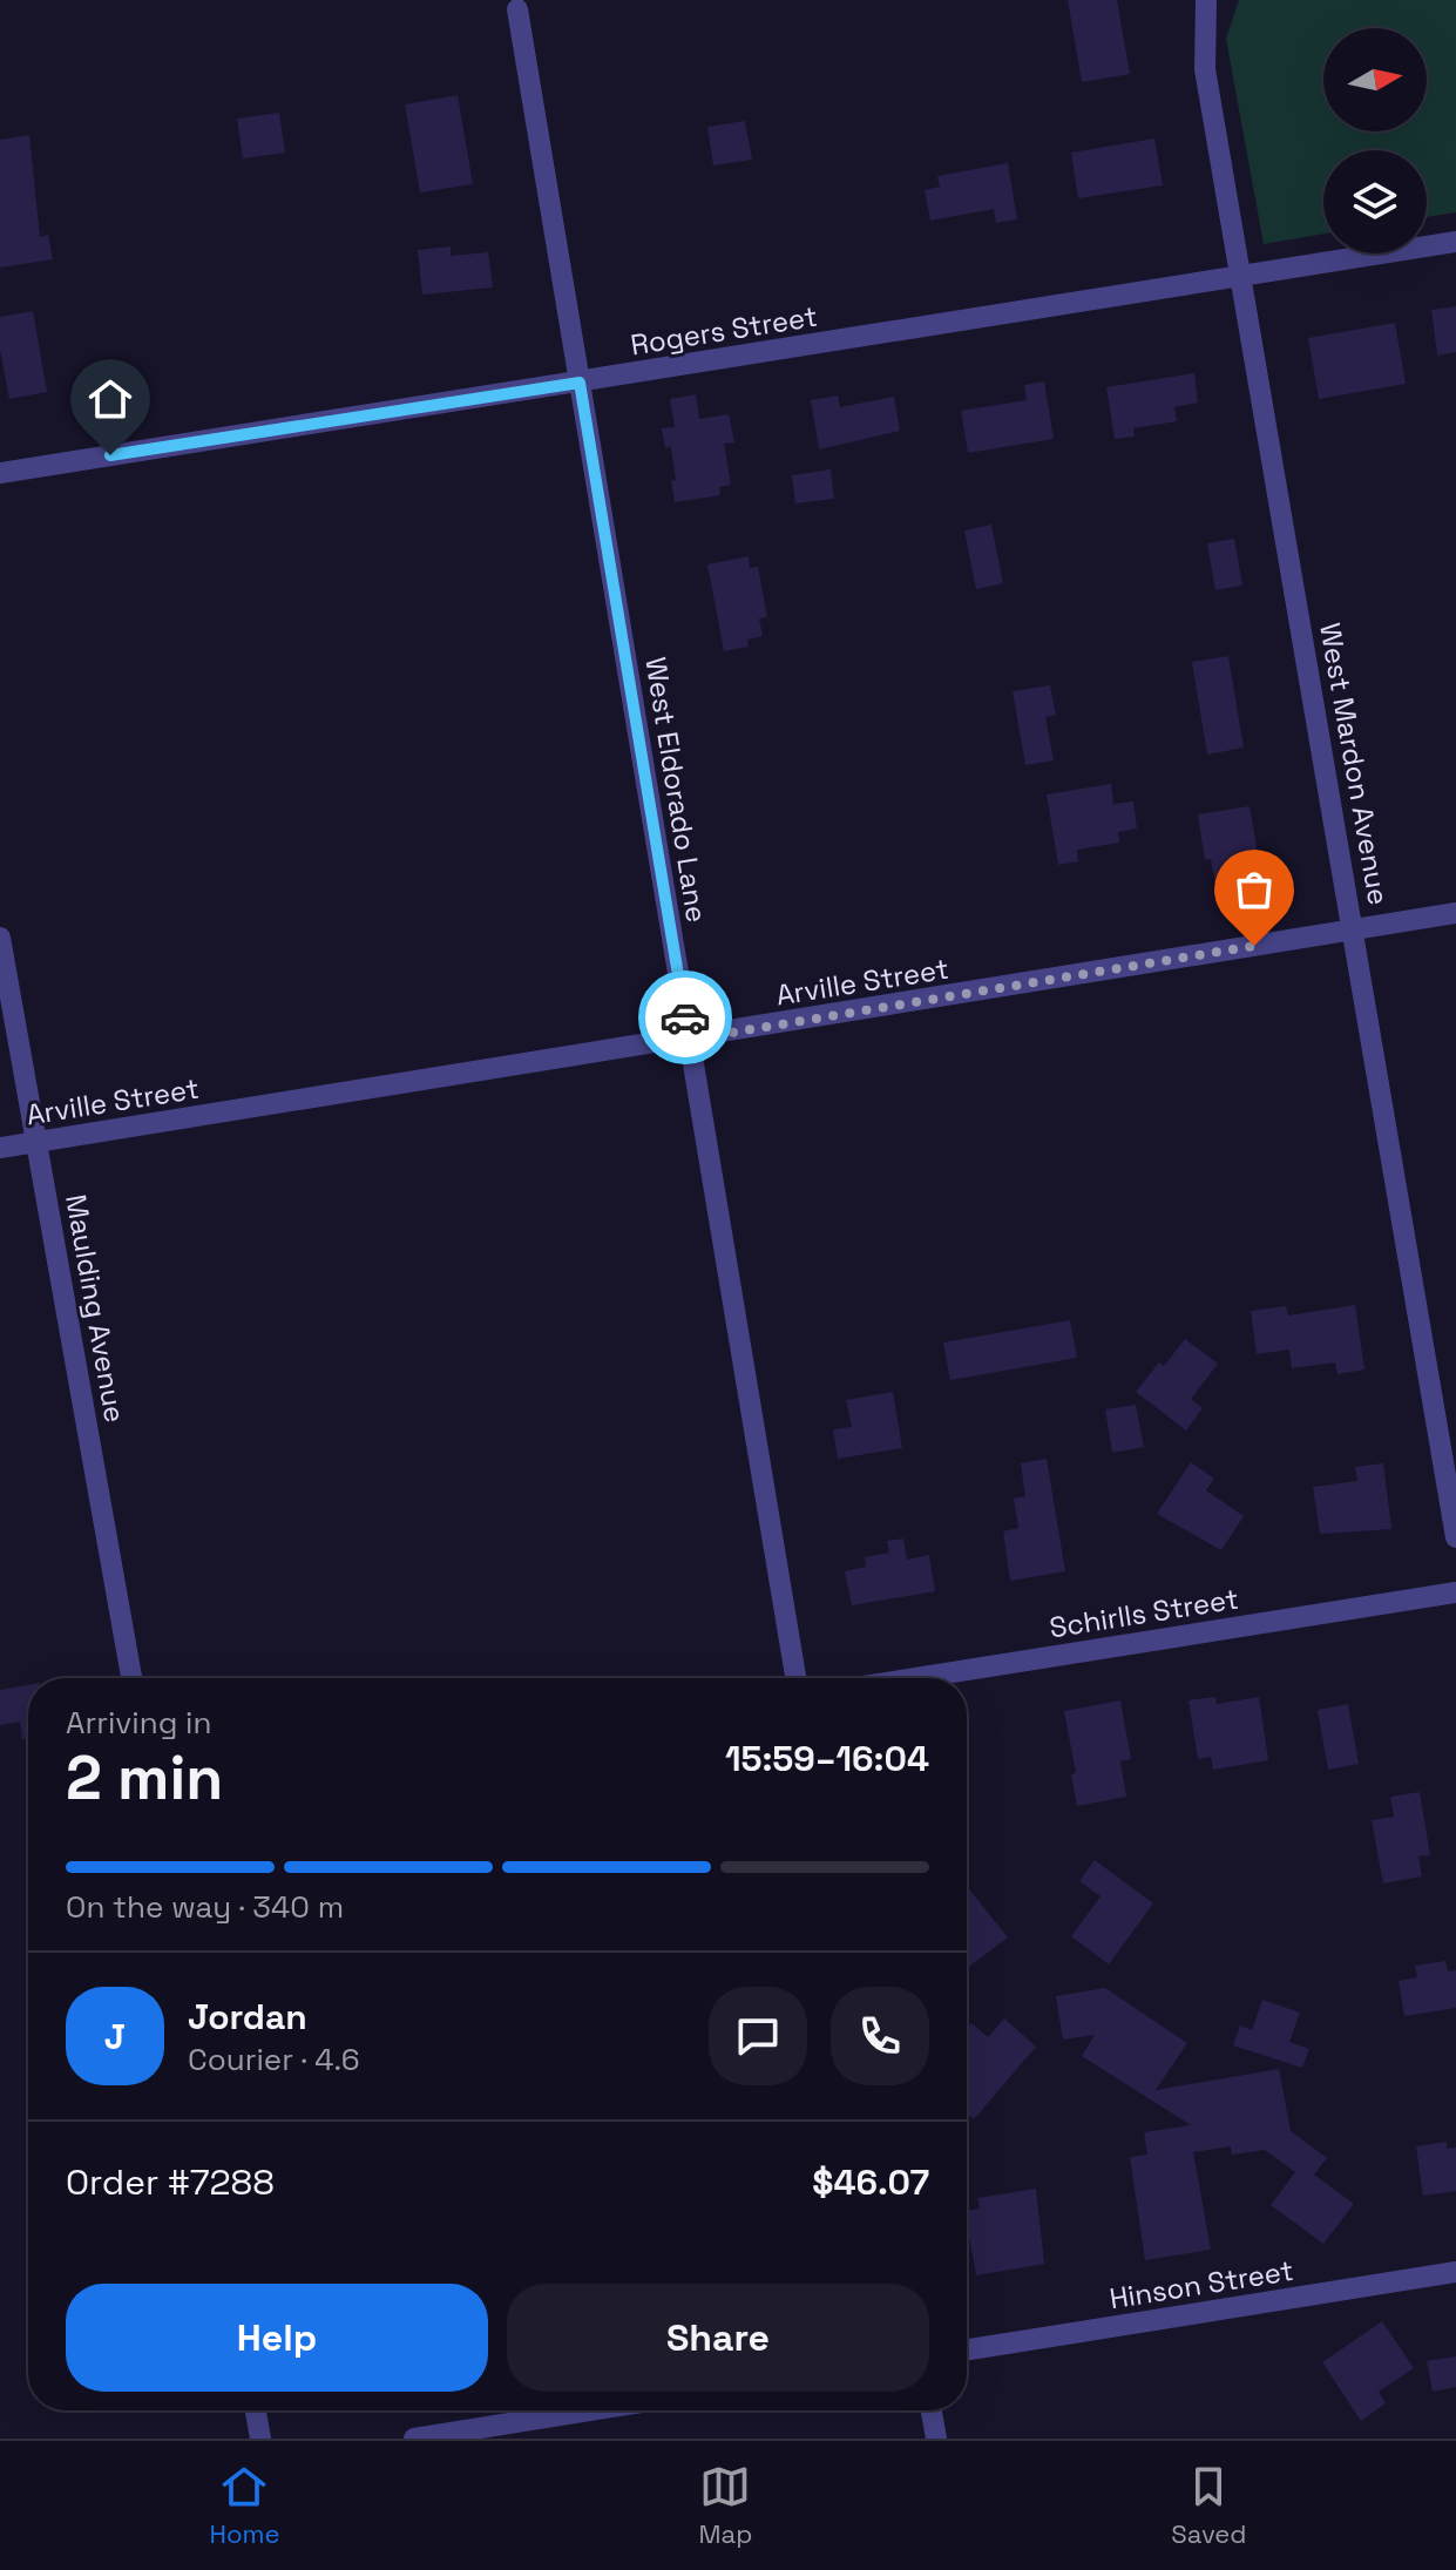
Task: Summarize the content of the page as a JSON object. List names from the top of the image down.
{
  "streets": {
    "street": [
      "Rogers Street",
      "West Mardon Avenue",
      "West Eldorado Lane",
      "Arville Street",
      "Maulding Avenue",
      "Schirlls Street",
      "Hinson Street"
    ]
  },
  "crossings": [
    ["Rogers Street", "West Mardon Avenue"],
    ["Rogers Street", "West Eldorado Lane"],
    ["West Mardon Avenue", "Arville Street"],
    ["West Eldorado Lane", "Arville Street"],
    ["Arville Street", "Maulding Avenue"]
  ],
  "north": "right",
  "page": {
    "heading": ["2 min", "Arriving in", "15:59–16:04"],
    "panel": [
      "Jordan",
      "Courier · 4.6",
      "Order #7288",
      "$46.07"
    ],
    "bar": "On the way · 340 m",
    "round": "J",
    "buttons": ["Help", "Share"],
    "tabs": ["Home", "Map", "Saved"]
  }
}
